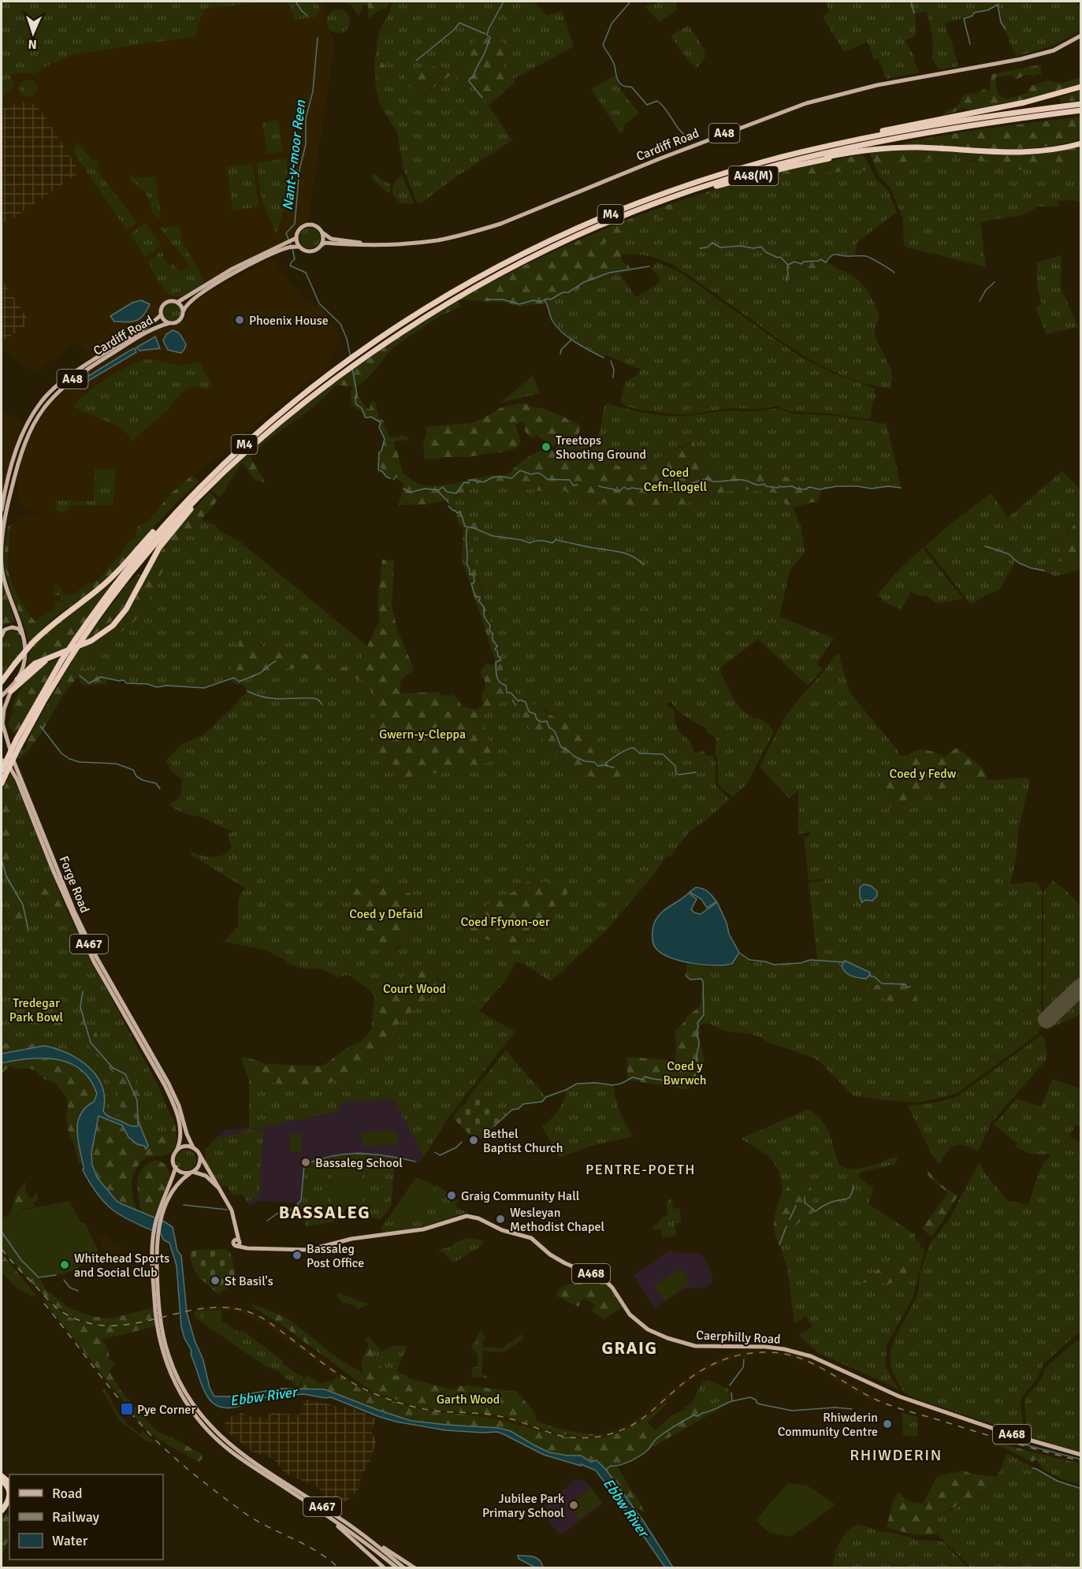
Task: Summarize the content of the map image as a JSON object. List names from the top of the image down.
{
  "streets": {
    "highway": ["A48(M)", "M4"],
    "main road": [
      "A48",
      "Cardiff Road",
      "Forge Road",
      "A467",
      "A468",
      "Caerphilly Road"
    ]
  },
  "crossings": [
    ["Cardiff Road", "M4"],
    ["A48(M)", "M4"],
    ["Forge Road", "A467"]
  ],
  "districts": [
    "PENTRE-POETH",
    "BASSALEG",
    "GRAIG",
    "RHIWDERIN"
  ],
  "water": ["Nant-y-moor Reen", "Ebbw River"],
  "parks": [
    "Coed Cefn-llogell",
    "Gwern-y-Cleppa",
    "Coed y Fedw",
    "Coed y Defaid",
    "Coed Ffynon-oer",
    "Court Wood",
    "Tredegar Park Bowl",
    "Coed y Bwrwch",
    "Garth Wood"
  ],
  "places": {
    "other": [
      "Phoenix House",
      "Treetops Shooting Ground",
      "Bethel Baptist Church",
      "Bassaleg School",
      "Graig Community Hall",
      "Wesleyan Methodist Chapel",
      "Bassaleg Post Office",
      "Whitehead Sports and Social Club",
      "St Basil's",
      "Rhiwderin Community Centre",
      "Jubilee Park Primary School"
    ],
    "transit": ["Pye Corner"]
  },
  "legend": ["Road", "Railway", "Water"],
  "north": "bottom"
}
